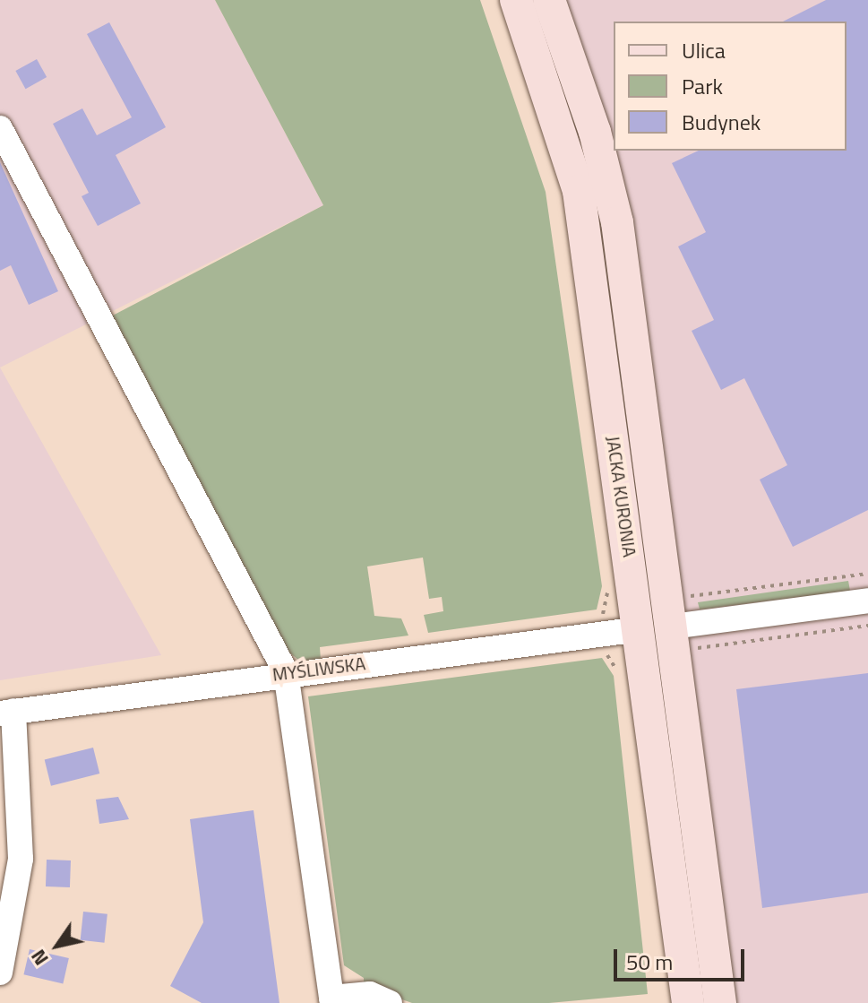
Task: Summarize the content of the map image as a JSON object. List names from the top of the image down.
{
  "streets": {
    "main road": ["JACKA KURONIA"],
    "street": ["MYŚLIWSKA"]
  },
  "crossings": [
    ["JACKA KURONIA", "MYŚLIWSKA"]
  ],
  "legend": ["Ulica", "Park", "Budynek"],
  "scale_bar": "50 m",
  "north": "bottom left"
}
